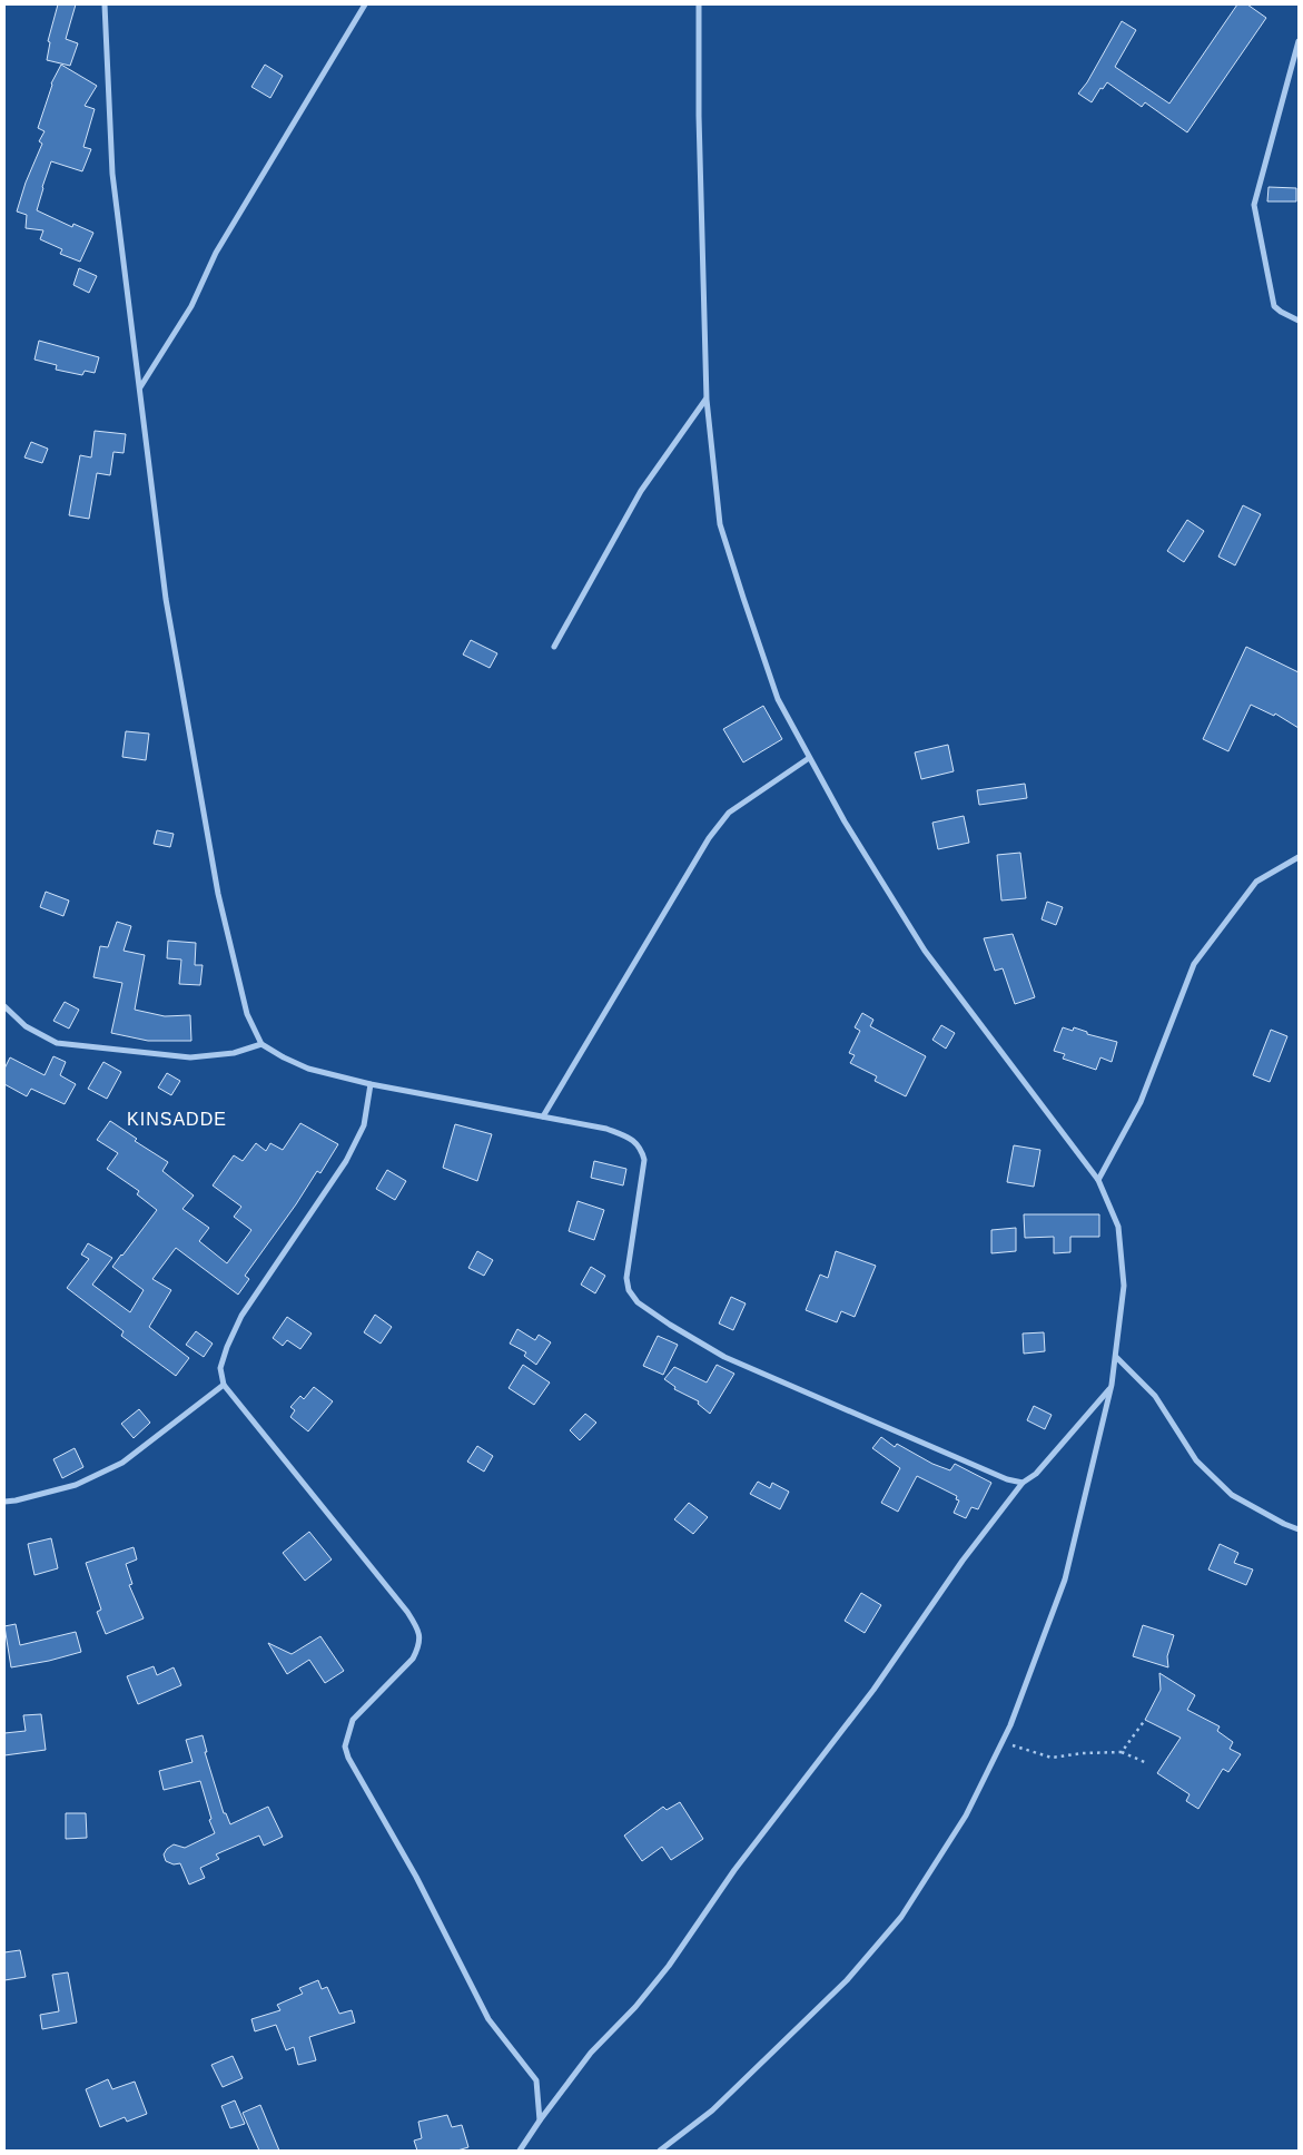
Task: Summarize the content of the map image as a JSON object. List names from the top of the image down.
{
  "districts": ["KINSADDE"]
}
